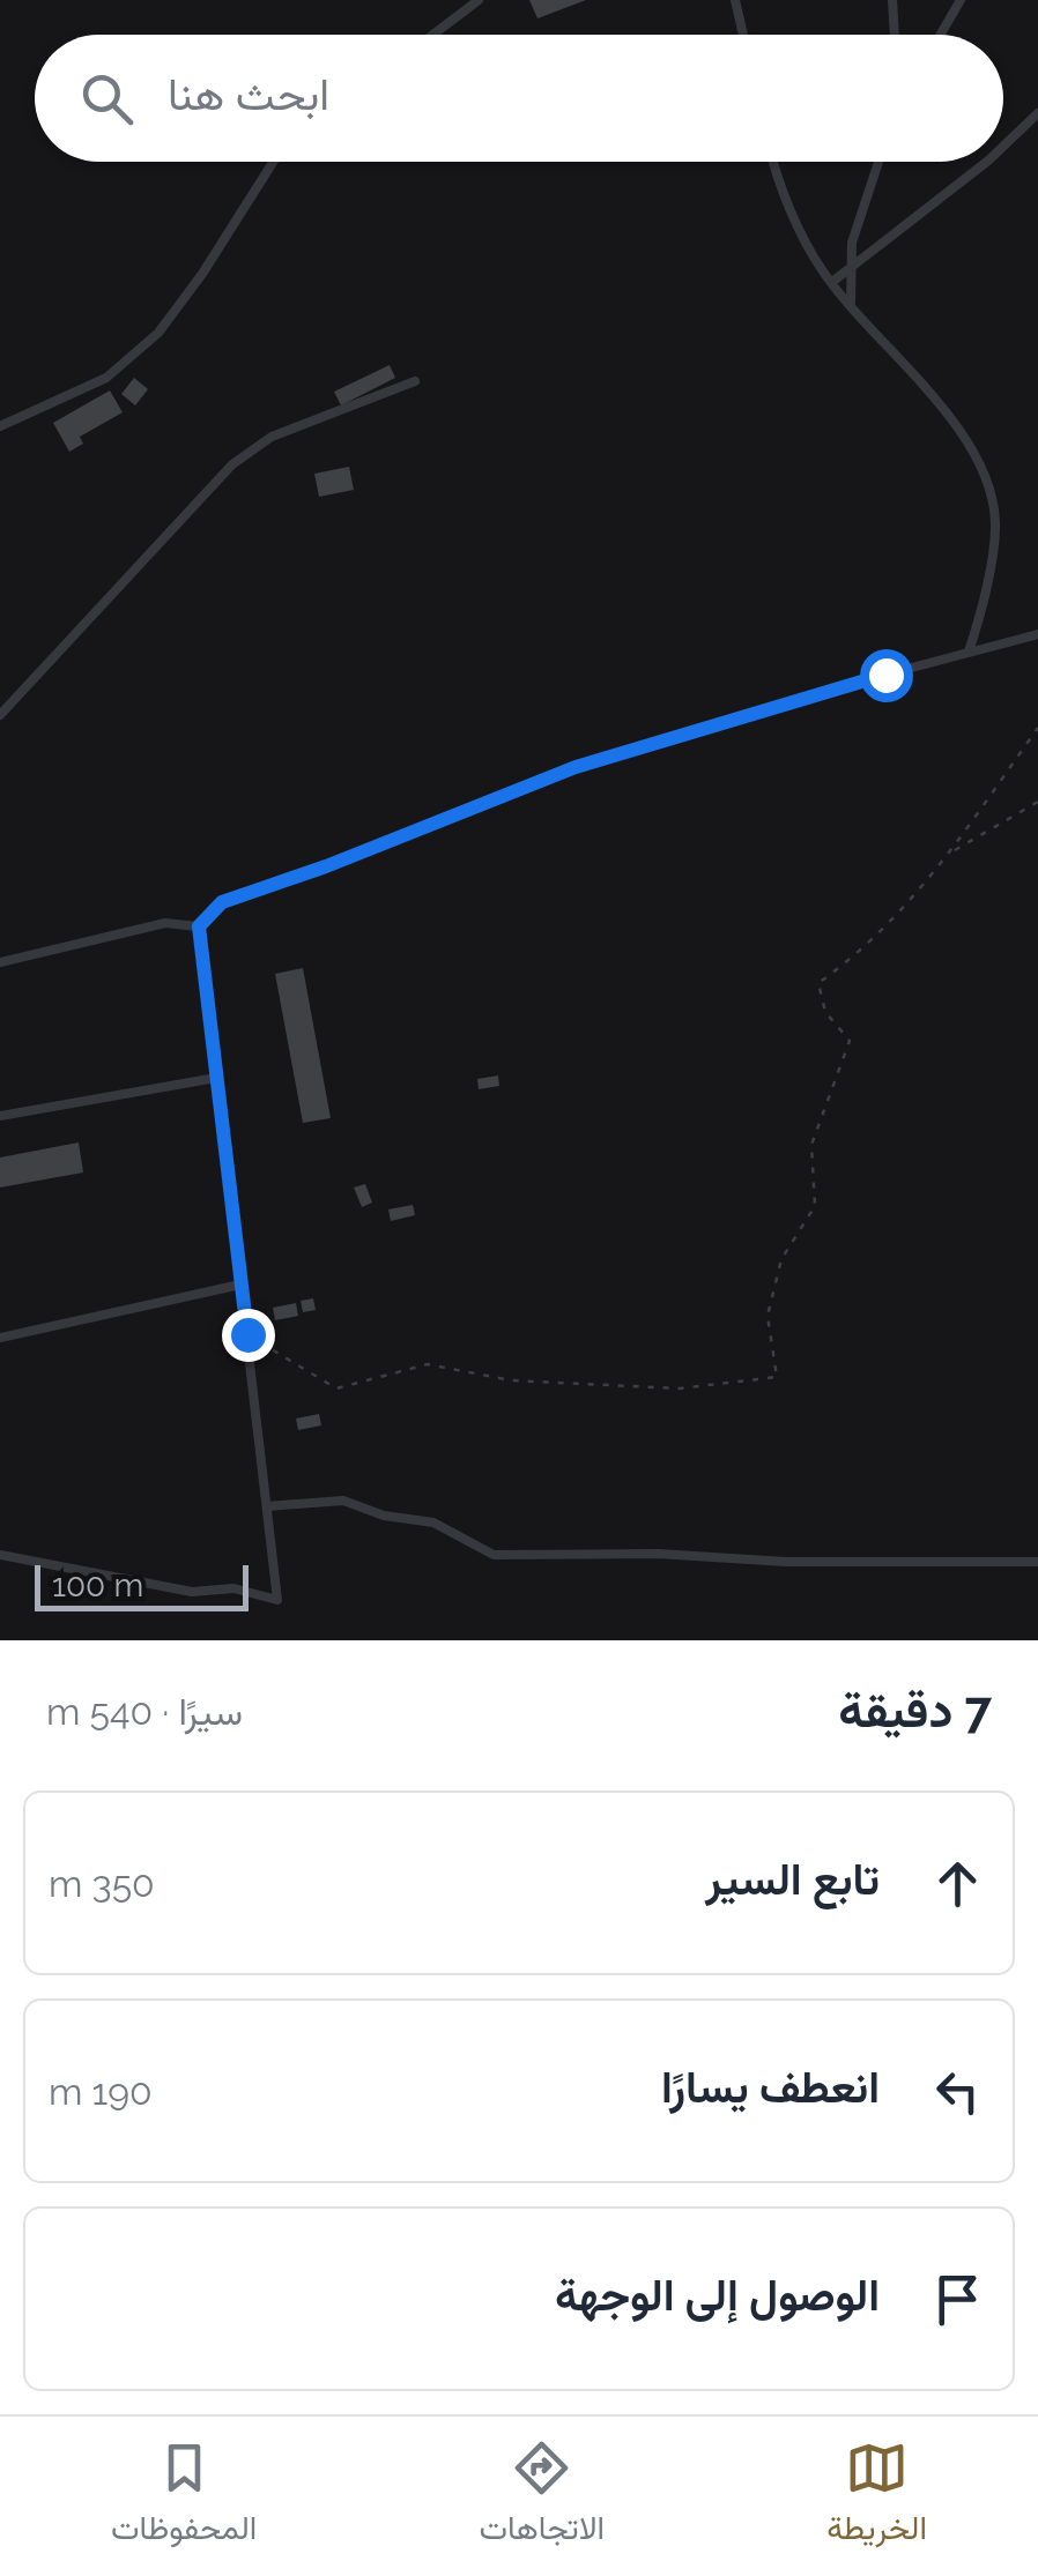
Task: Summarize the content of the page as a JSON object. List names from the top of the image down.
{
  "scale_bar": "100 m",
  "page": {
    "search": "ابحث هنا",
    "scale": "100 m",
    "heading": ["7 دقيقة", "سيرًا · 540 m"],
    "list": [
      ["تابع السير", "350 m"],
      ["انعطف يسارًا", "190 m"],
      "الوصول إلى الوجهة"
    ],
    "nav": ["الخريطة", "الاتجاهات", "المحفوظات"]
  }
}
